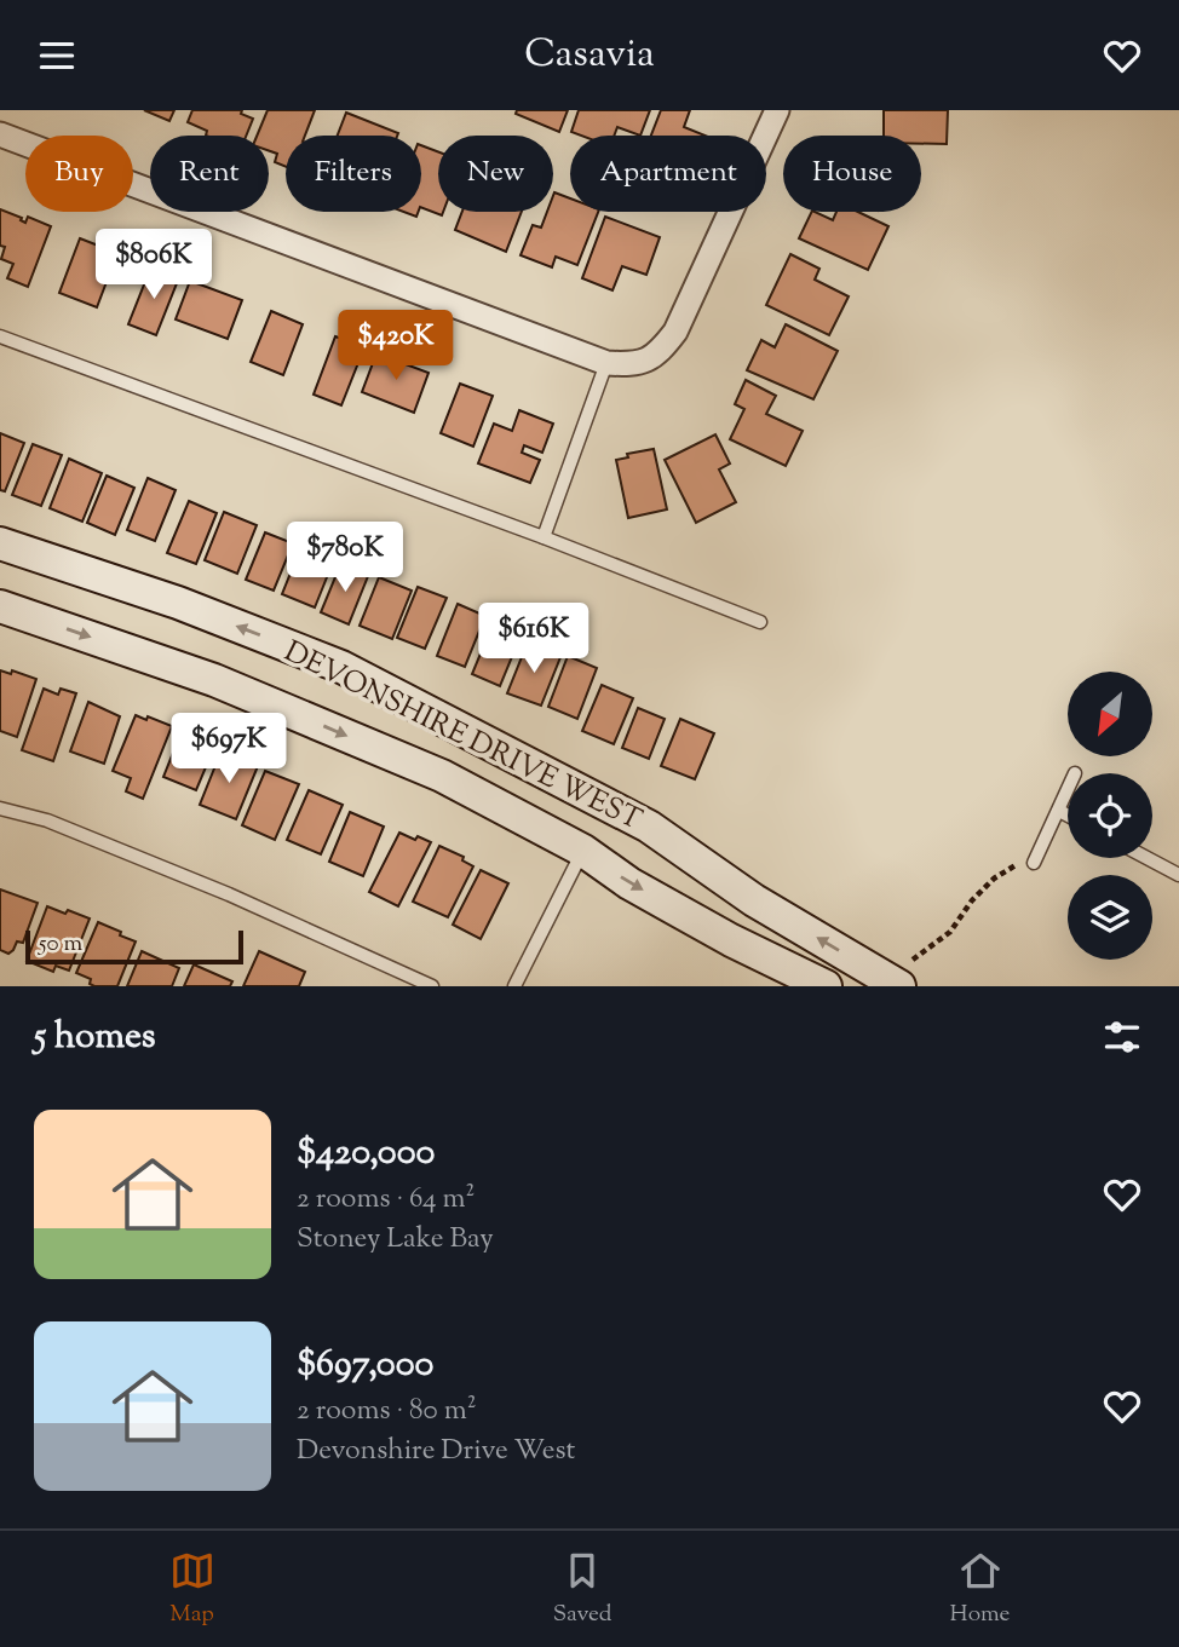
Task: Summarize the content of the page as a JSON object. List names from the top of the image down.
{
  "streets": {
    "street": ["DEVONSHIRE DRIVE WEST"]
  },
  "scale_bar": "50 m",
  "north": "bottom left",
  "page": {
    "header": "Casavia",
    "chip": [
      "Buy",
      "Rent",
      "Filters",
      "New",
      "Apartment",
      "House"
    ],
    "price": [
      "$806K",
      "$420K",
      "$780K",
      "$616K",
      "$697K"
    ],
    "scale": "50 m",
    "heading": "5 homes",
    "list": [
      {
        "name": "$420,000",
        "note": "2 rooms · 64 m² · Stoney Lake Bay"
      },
      {
        "name": "$697,000",
        "note": "2 rooms · 80 m² · Devonshire Drive West"
      }
    ],
    "tabs": ["Map", "Saved", "Home"]
  }
}
